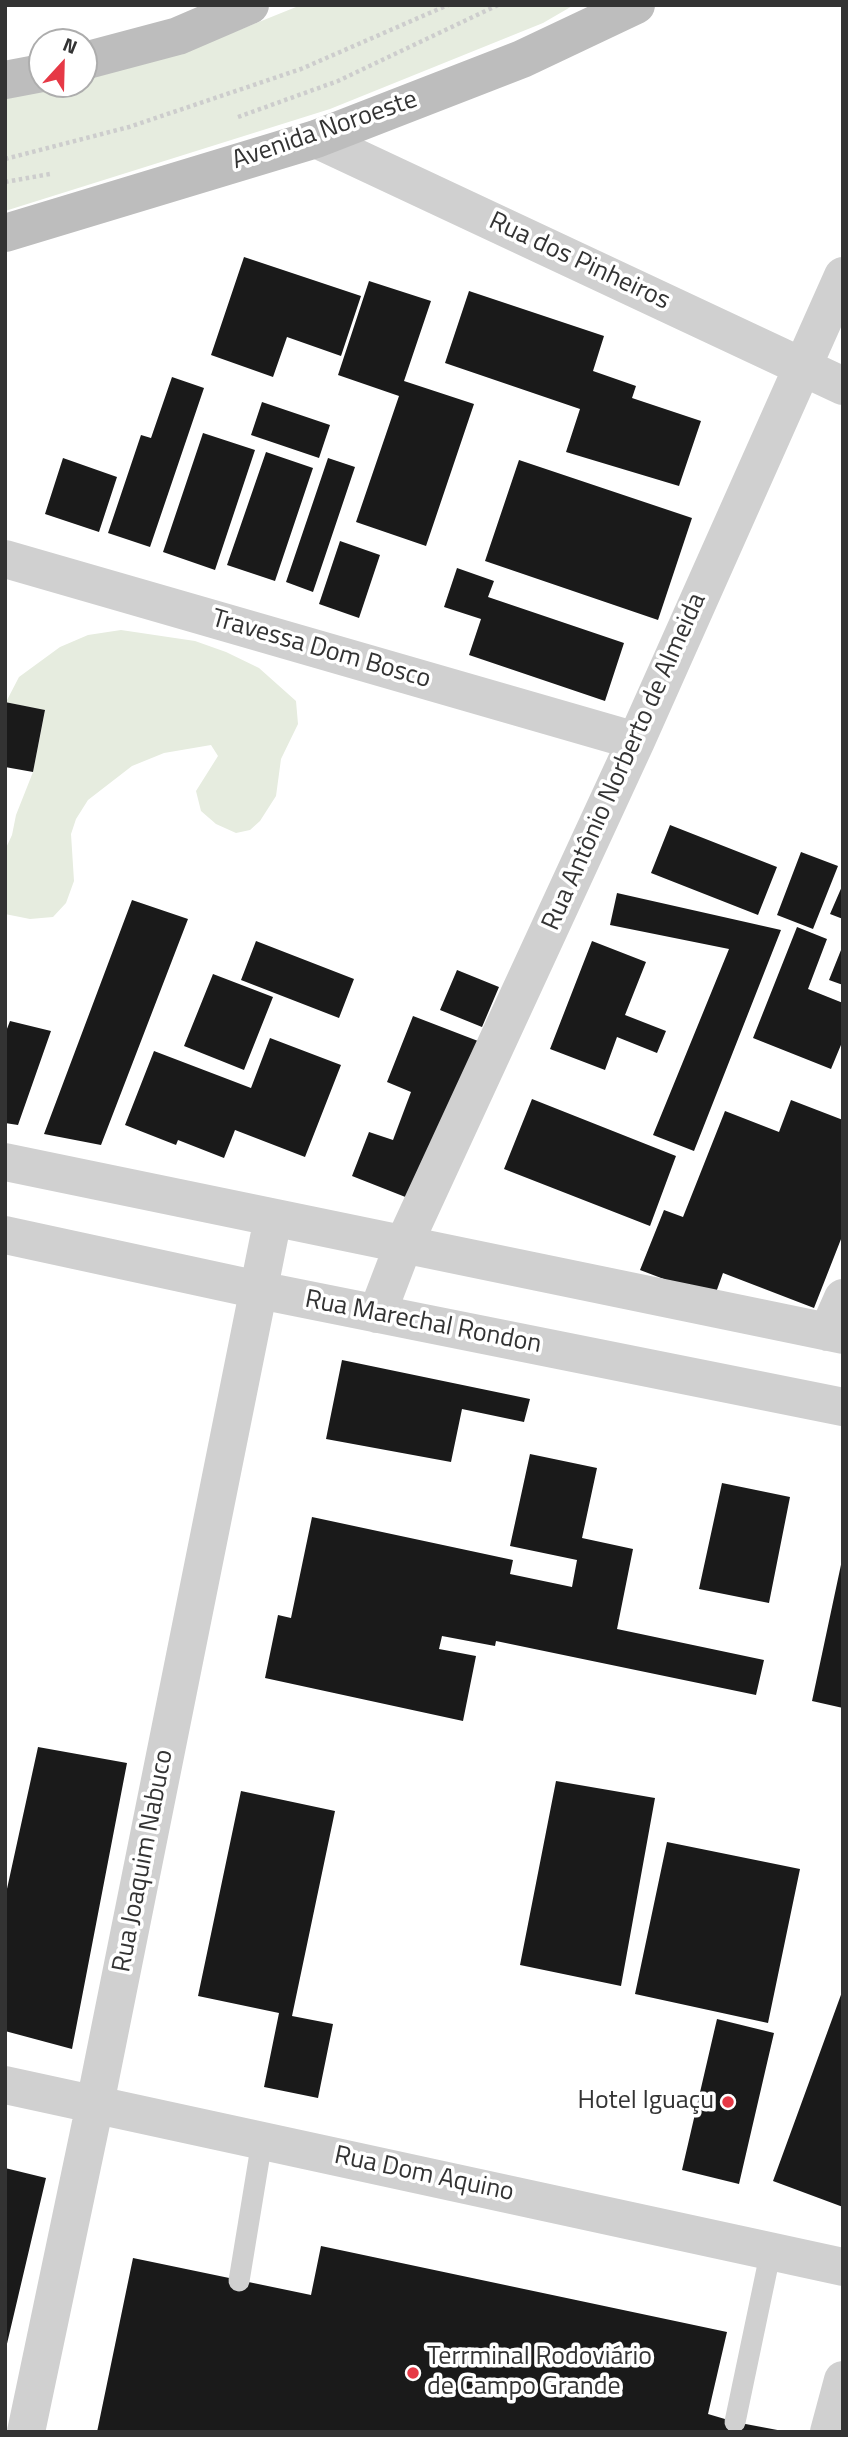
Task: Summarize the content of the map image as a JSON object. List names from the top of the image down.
{
  "streets": {
    "main road": ["Avenida Noroeste"],
    "street": [
      "Rua dos Pinheiros",
      "Travessa Dom Bosco",
      "Rua Antônio Norberto de Almeida",
      "Rua Marechal Rondon",
      "Rua Joaquim Nabuco",
      "Rua Dom Aquino"
    ]
  },
  "crossings": [
    ["Avenida Noroeste", "Rua dos Pinheiros"],
    ["Rua dos Pinheiros", "Rua Antônio Norberto de Almeida"],
    ["Travessa Dom Bosco", "Rua Antônio Norberto de Almeida"],
    ["Rua Antônio Norberto de Almeida", "Rua Marechal Rondon"],
    ["Rua Marechal Rondon", "Rua Joaquim Nabuco"],
    ["Rua Joaquim Nabuco", "Rua Dom Aquino"]
  ],
  "places": ["Hotel Iguaçu", "Terrminal Rodoviário de Campo Grande"],
  "north": "top"
}
